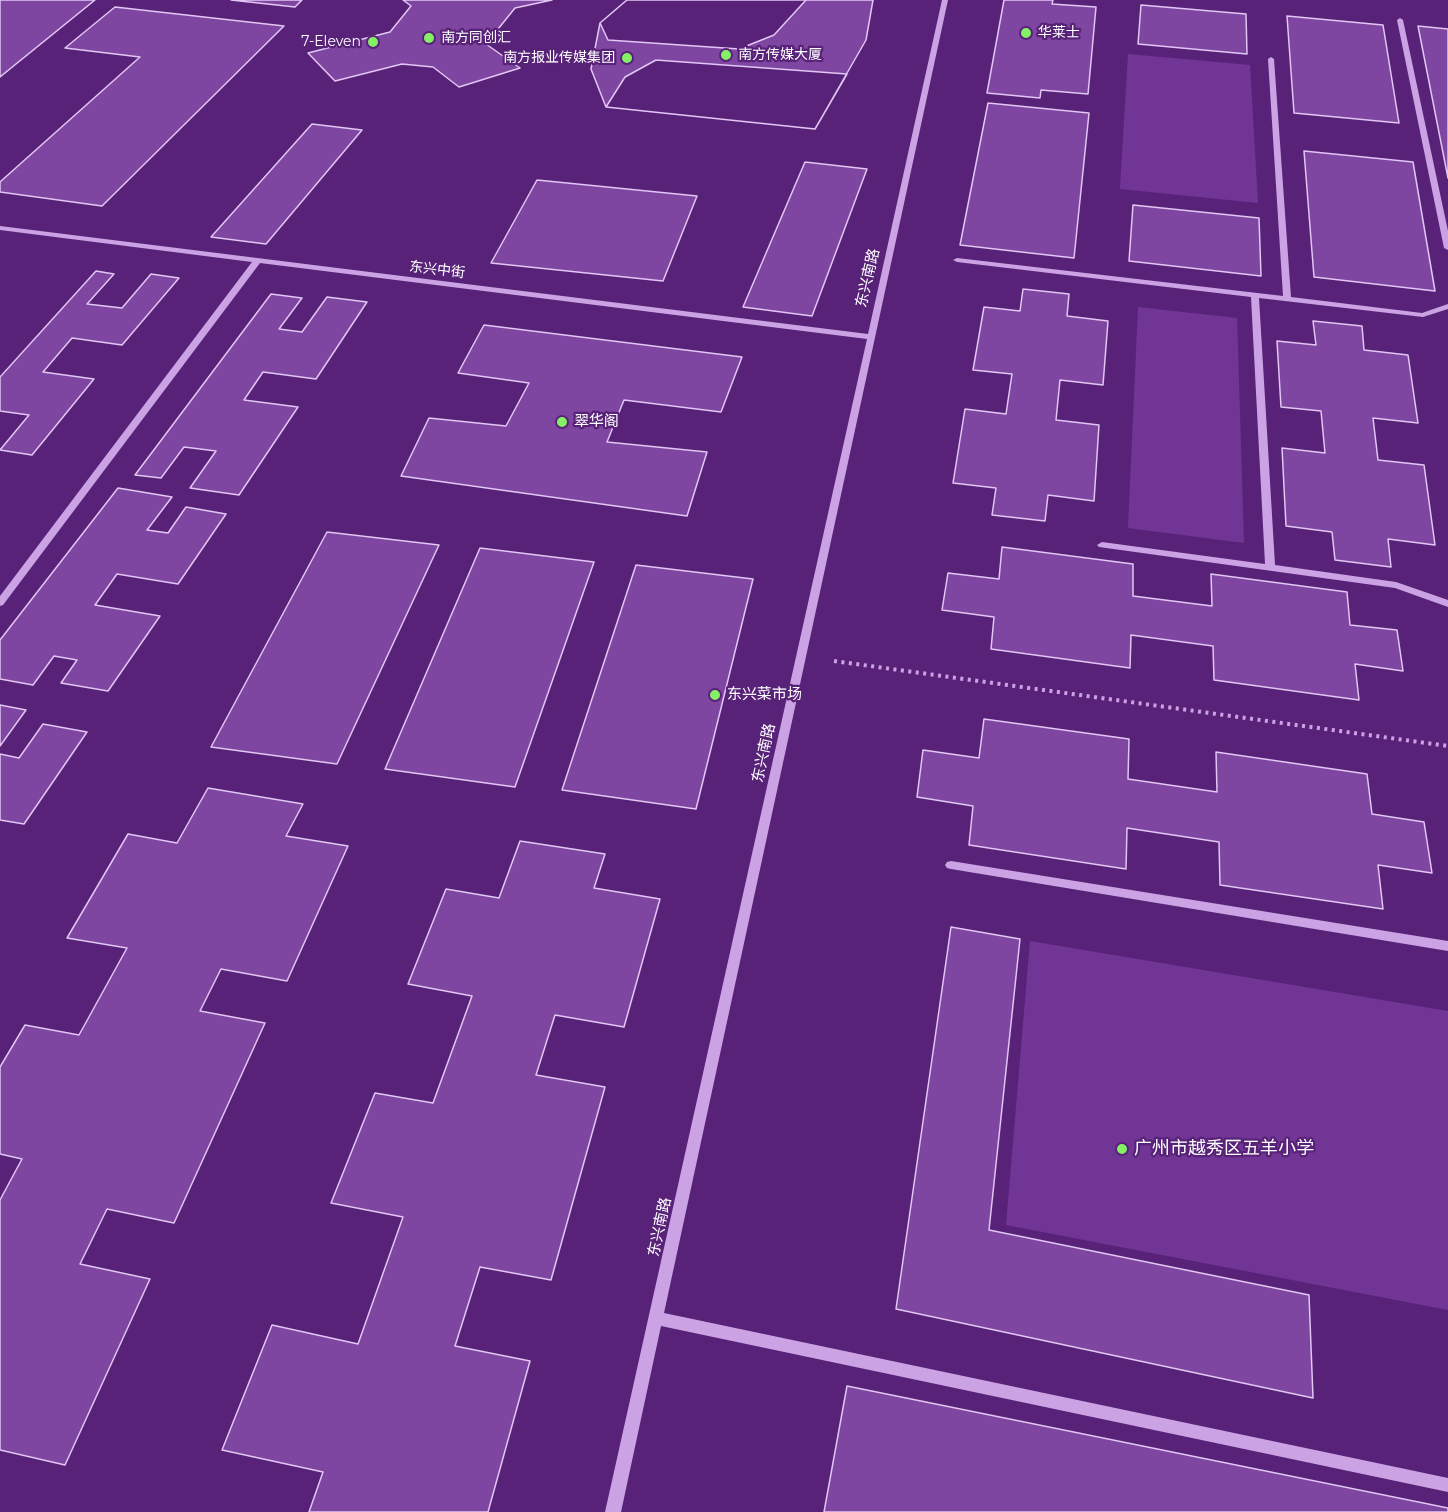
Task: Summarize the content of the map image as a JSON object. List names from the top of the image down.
{
  "streets": {
    "street": ["东兴中街", "东兴南路"]
  },
  "crossings": [
    ["东兴中街", "东兴南路"]
  ],
  "places": [
    "华莱士",
    "南方同创汇",
    "7-Eleven",
    "南方传媒大厦",
    "南方报业传媒集团",
    "翠华阁",
    "东兴菜市场",
    "广州市越秀区五羊小学"
  ]
}
